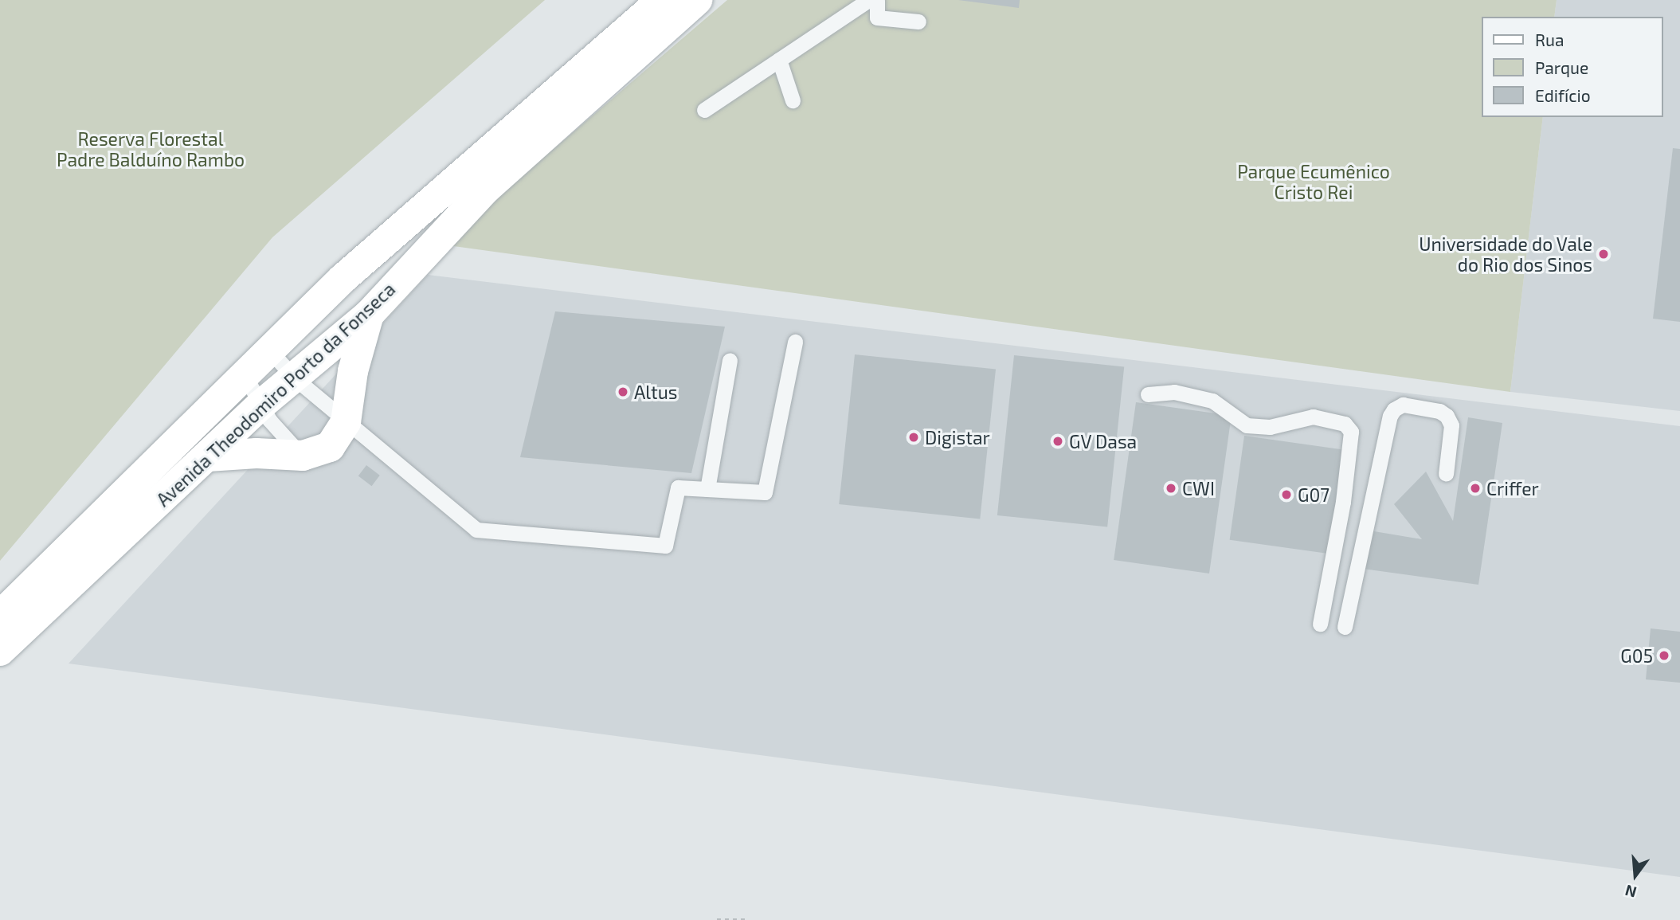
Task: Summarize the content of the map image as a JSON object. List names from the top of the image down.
{
  "streets": {
    "main road": ["Avenida Theodomiro Porto da Fonseca"]
  },
  "parks": ["Reserva Florestal Padre Balduíno Rambo", "Parque Ecumênico Cristo Rei"],
  "places": [
    "Universidade do Vale do Rio dos Sinos",
    "Altus",
    "Digistar",
    "GV Dasa",
    "CWI",
    "Criffer",
    "G07",
    "G05"
  ],
  "legend": ["Rua", "Parque", "Edifício"],
  "north": "bottom"
}
